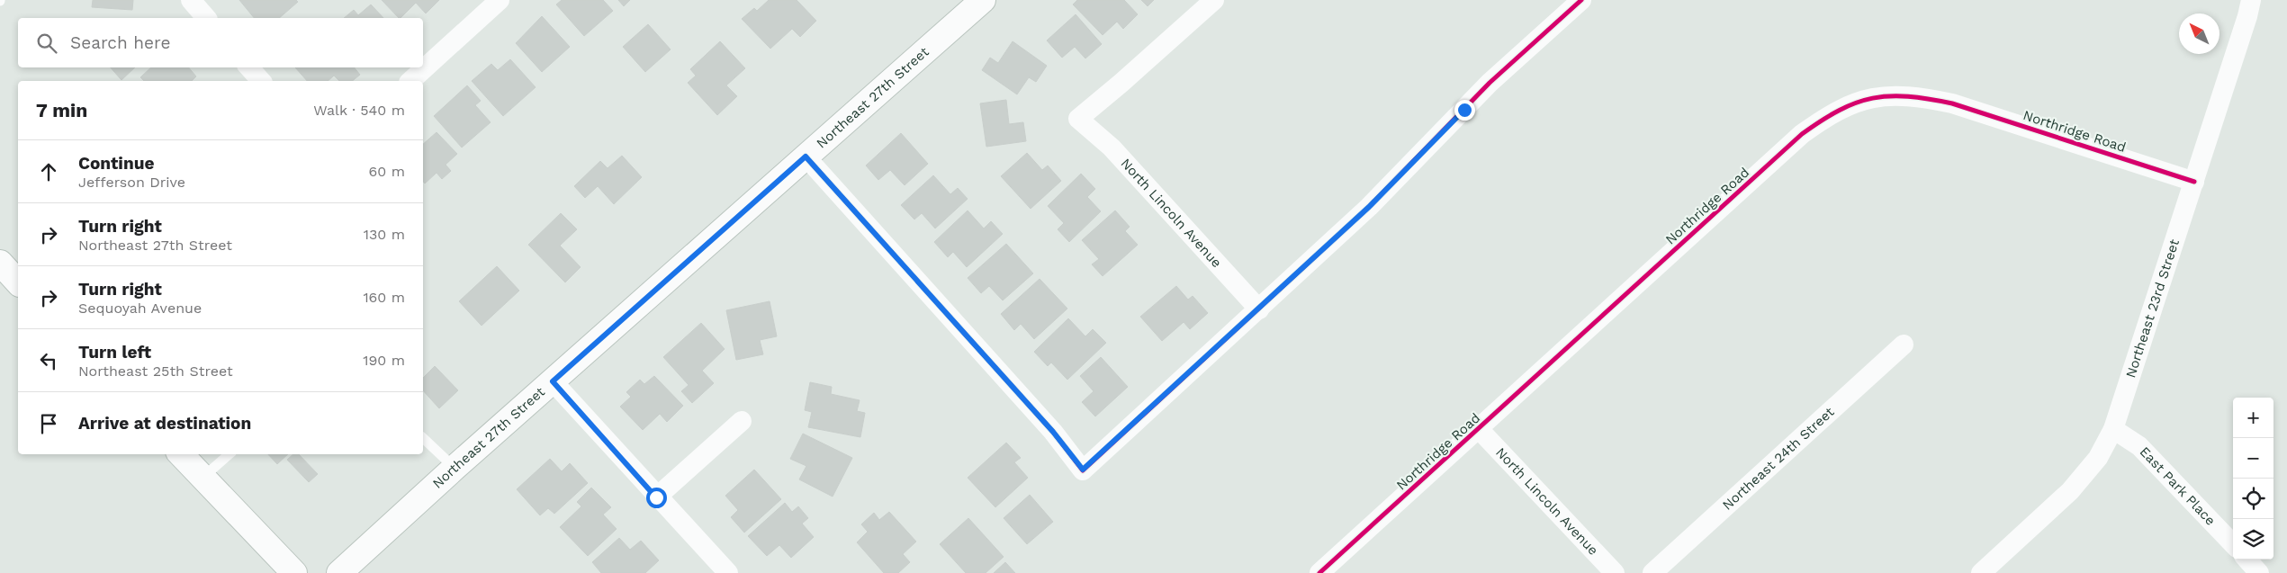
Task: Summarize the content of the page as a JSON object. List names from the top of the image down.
{
  "streets": {
    "street": [
      "Northeast 27th Street",
      "Northridge Road",
      "North Lincoln Avenue",
      "Northeast 23rd Street",
      "Northeast 24th Street",
      "East Park Place"
    ]
  },
  "crossings": [
    ["Northridge Road", "North Lincoln Avenue"],
    ["Northridge Road", "Northeast 23rd Street"],
    ["Northeast 23rd Street", "East Park Place"]
  ],
  "north": "top left",
  "page": {
    "search": "Search here",
    "heading": ["7 min", "Walk · 540 m"],
    "list": [
      ["Continue", "Jefferson Drive", "60 m"],
      ["Turn right", "Northeast 27th Street", "130 m"],
      ["Turn right", "Sequoyah Avenue", "160 m"],
      ["Turn left", "Northeast 25th Street", "190 m"],
      "Arrive at destination"
    ],
    "map_buttons": ["+", "−"]
  }
}
